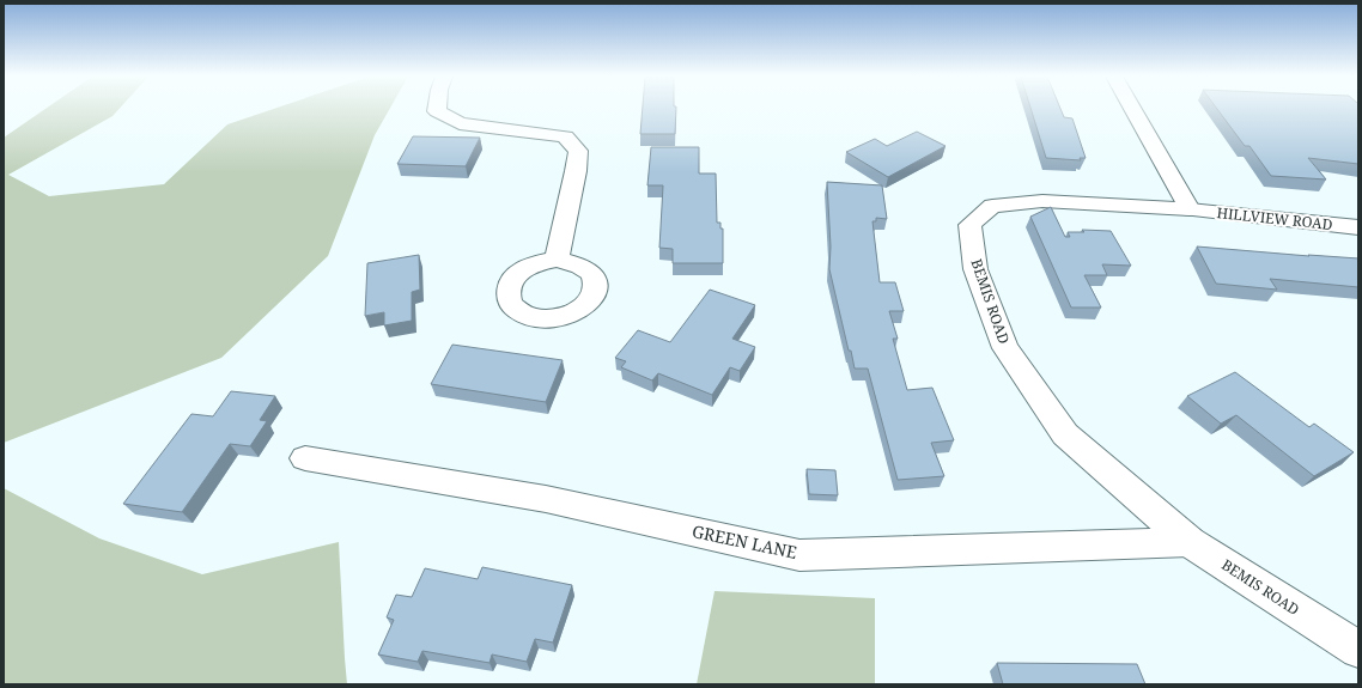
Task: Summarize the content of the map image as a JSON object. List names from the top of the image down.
{
  "streets": {
    "street": ["HILLVIEW ROAD", "BEMIS ROAD", "GREEN LANE"]
  },
  "crossings": [
    ["HILLVIEW ROAD", "BEMIS ROAD"],
    ["BEMIS ROAD", "GREEN LANE"]
  ]
}
